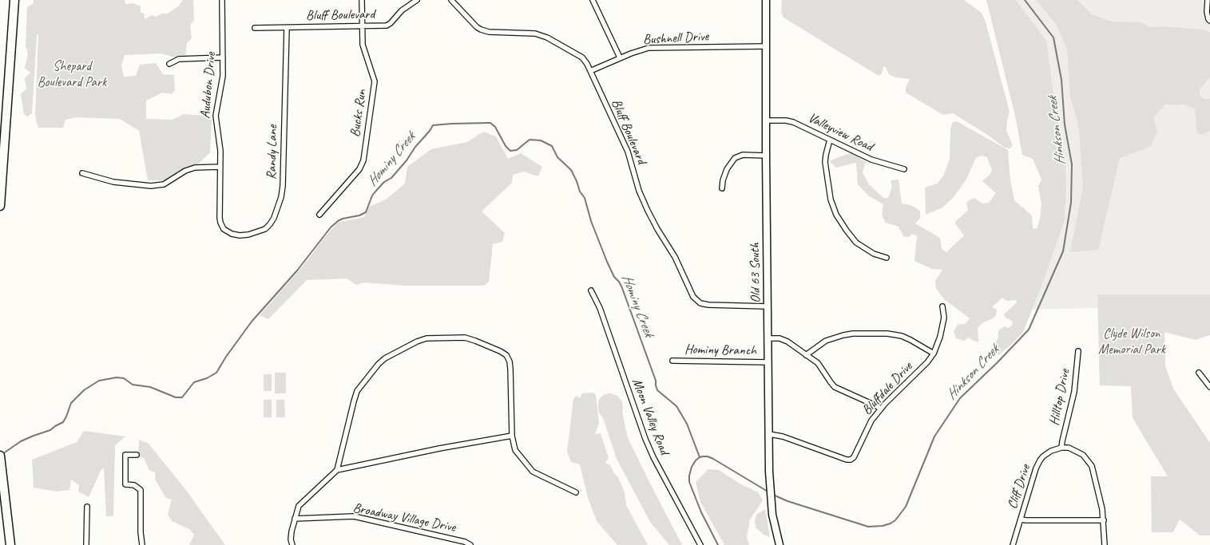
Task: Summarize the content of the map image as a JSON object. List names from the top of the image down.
{
  "streets": {
    "main road": ["Old 63 South"],
    "street": [
      "Bluff Boulevard",
      "Bushnell Drive",
      "Audubon Drive",
      "Bucks Run",
      "Valleyview Road",
      "Randy Lane",
      "Hominy Branch",
      "Bluffdale Drive",
      "Hilltop Drive",
      "Moon Valley Road",
      "Cliff Drive",
      "Broadway Village Drive"
    ]
  },
  "crossings": [
    ["Bluff Boulevard", "Bushnell Drive"],
    ["Bluff Boulevard", "Bucks Run"],
    ["Bluff Boulevard", "Randy Lane"],
    ["Bluff Boulevard", "Old 63 South"],
    ["Bushnell Drive", "Old 63 South"],
    ["Audubon Drive", "Randy Lane"],
    ["Valleyview Road", "Old 63 South"],
    ["Old 63 South", "Hominy Branch"],
    ["Old 63 South", "Bluffdale Drive"],
    ["Hilltop Drive", "Cliff Drive"]
  ],
  "water": ["Hinkson Creek", "Hominy Creek"],
  "parks": ["Shepard Boulevard Park", "Clyde Wilson Memorial Park"]
}
